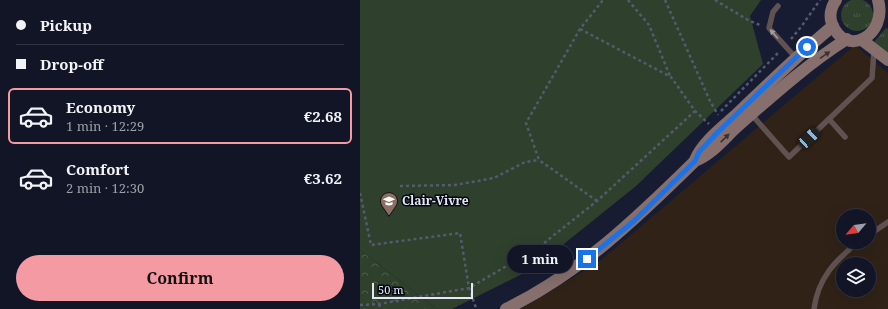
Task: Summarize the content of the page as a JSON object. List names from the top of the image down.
{
  "places": {
    "school or university": ["Clair-Vivre"]
  },
  "scale_bar": "50 m",
  "north": "bottom left",
  "page": {
    "banner": ["Pickup", "Drop-off"],
    "list": [
      {
        "name": "Economy",
        "note": "1 min · 12:29",
        "value": "€2.68"
      },
      {
        "name": "Comfort",
        "note": "2 min · 12:30",
        "value": "€3.62"
      }
    ],
    "bubble": "1 min",
    "buttons": "Confirm",
    "scale": "50 m"
  }
}
